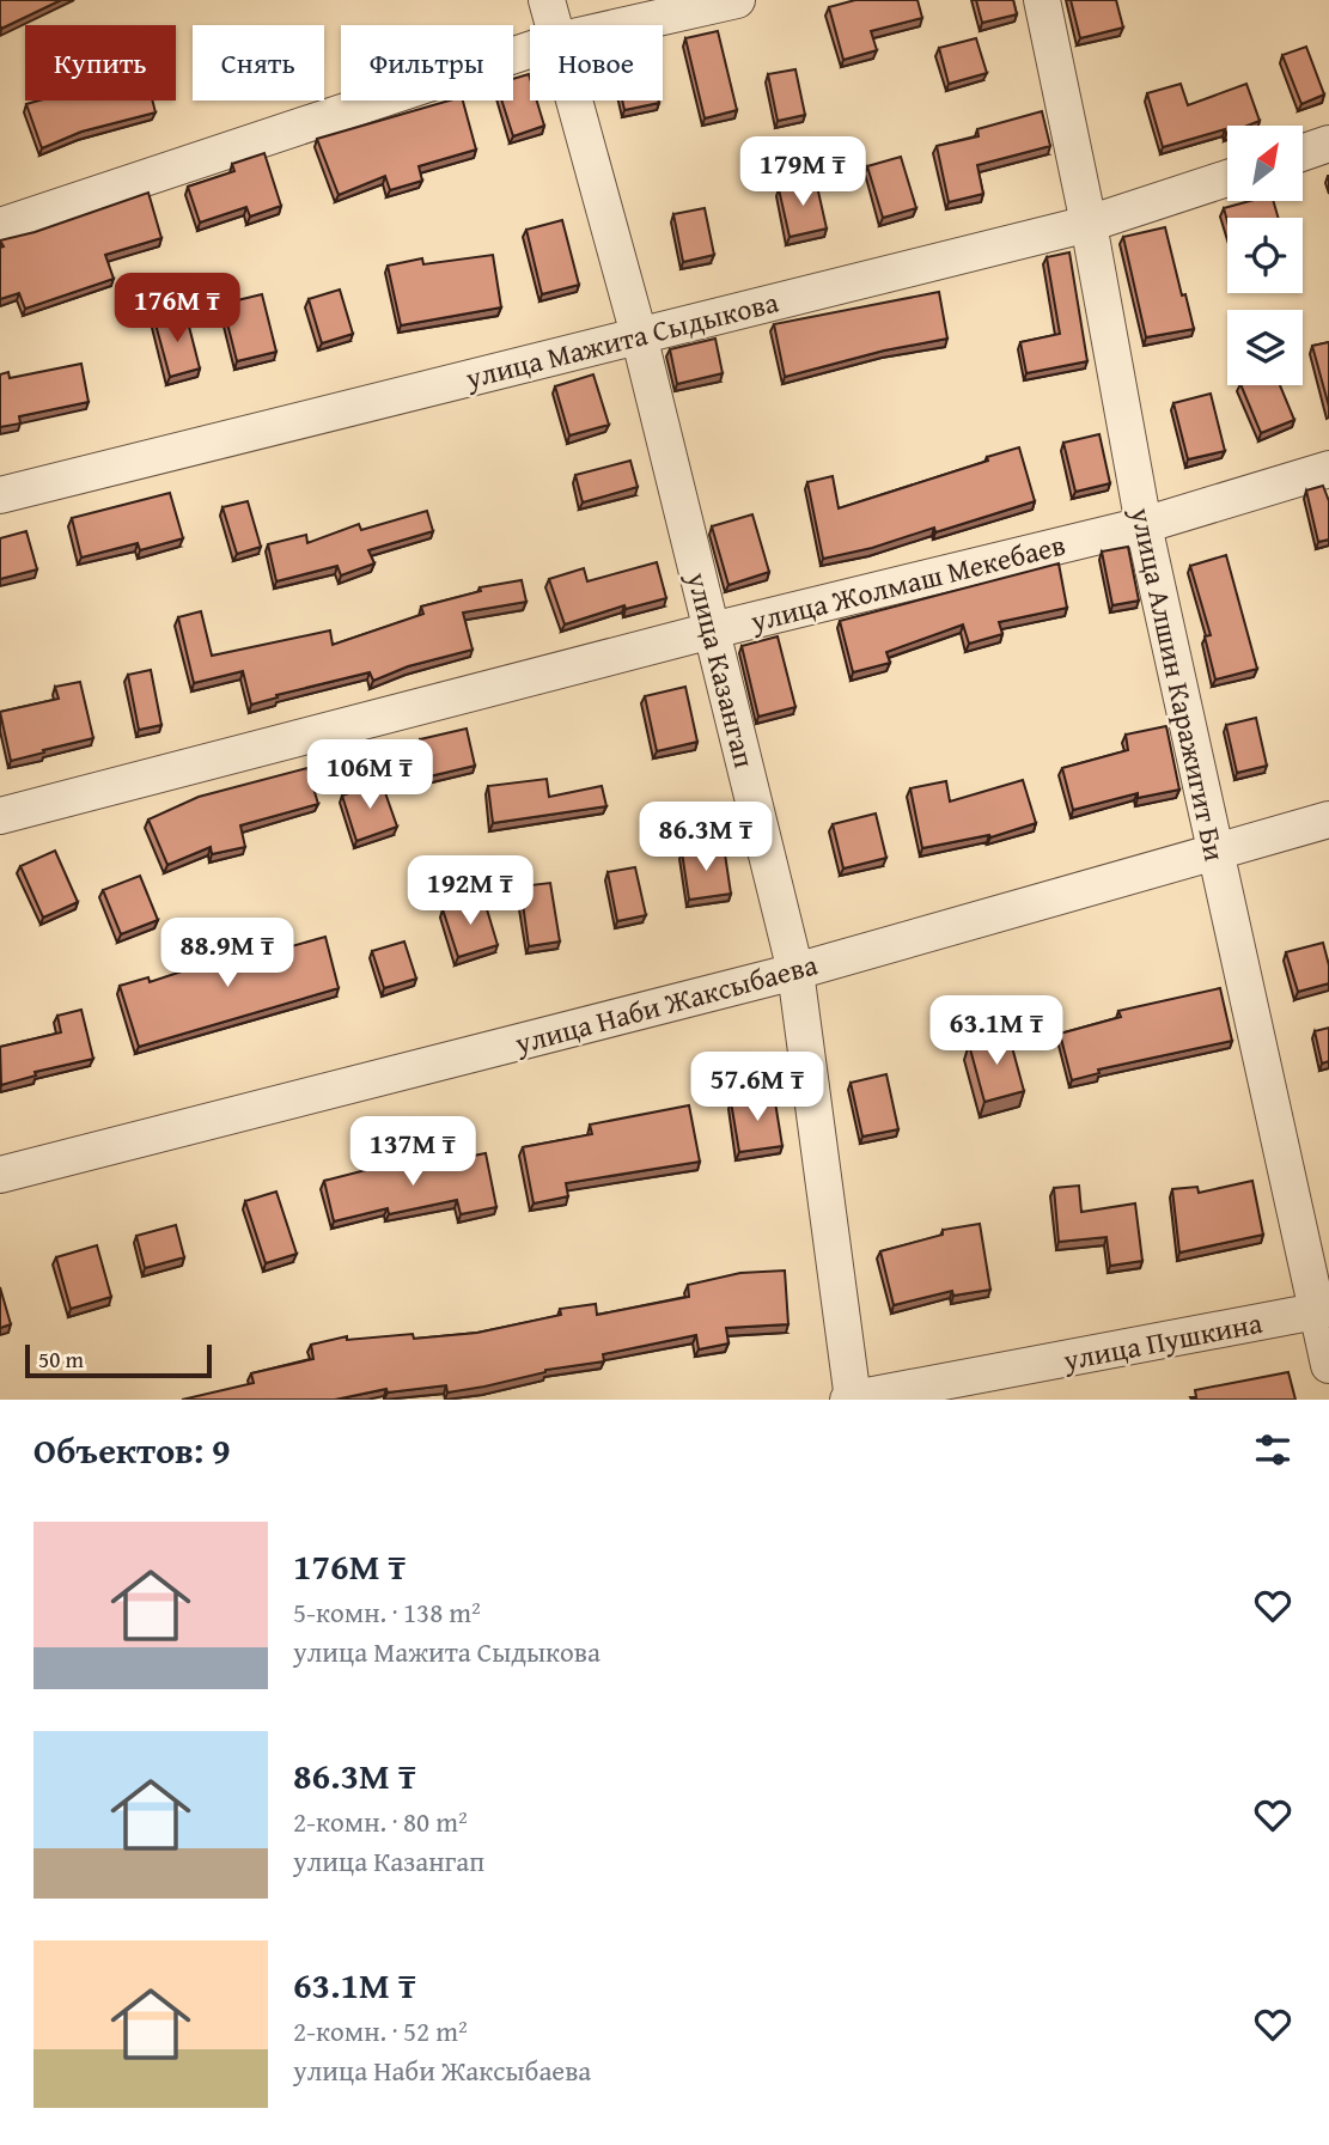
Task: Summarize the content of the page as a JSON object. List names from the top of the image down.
{
  "streets": {
    "street": [
      "улица Мажита Сыдыкова",
      "улица Жолмаш Мекебаев",
      "улица Казангап",
      "улица Алшин Каражигит Би",
      "улица Наби Жаксыбаева",
      "улица Пушкина"
    ]
  },
  "crossings": [
    ["улица Мажита Сыдыкова", "улица Казангап"],
    ["улица Мажита Сыдыкова", "улица Алшин Каражигит Би"],
    ["улица Жолмаш Мекебаев", "улица Казангап"],
    ["улица Жолмаш Мекебаев", "улица Алшин Каражигит Би"],
    ["улица Казангап", "улица Наби Жаксыбаева"],
    ["улица Казангап", "улица Пушкина"],
    ["улица Алшин Каражигит Би", "улица Наби Жаксыбаева"],
    ["улица Алшин Каражигит Би", "улица Пушкина"]
  ],
  "scale_bar": "50 m",
  "north": "top right",
  "page": {
    "chip": [
      "Купить",
      "Снять",
      "Фильтры",
      "Новое"
    ],
    "price": [
      "179M ₸",
      "176M ₸",
      "106M ₸",
      "86.3M ₸",
      "192M ₸",
      "88.9M ₸",
      "63.1M ₸",
      "57.6M ₸",
      "137M ₸"
    ],
    "scale": "50 m",
    "heading": "Объектов: 9",
    "list": [
      {
        "name": "176M ₸",
        "note": "5-комн. · 138 m² · улица Мажита Сыдыкова"
      },
      {
        "name": "86.3M ₸",
        "note": "2-комн. · 80 m² · улица Казангап"
      },
      {
        "name": "63.1M ₸",
        "note": "2-комн. · 52 m² · улица Наби Жаксыбаева"
      }
    ]
  }
}
